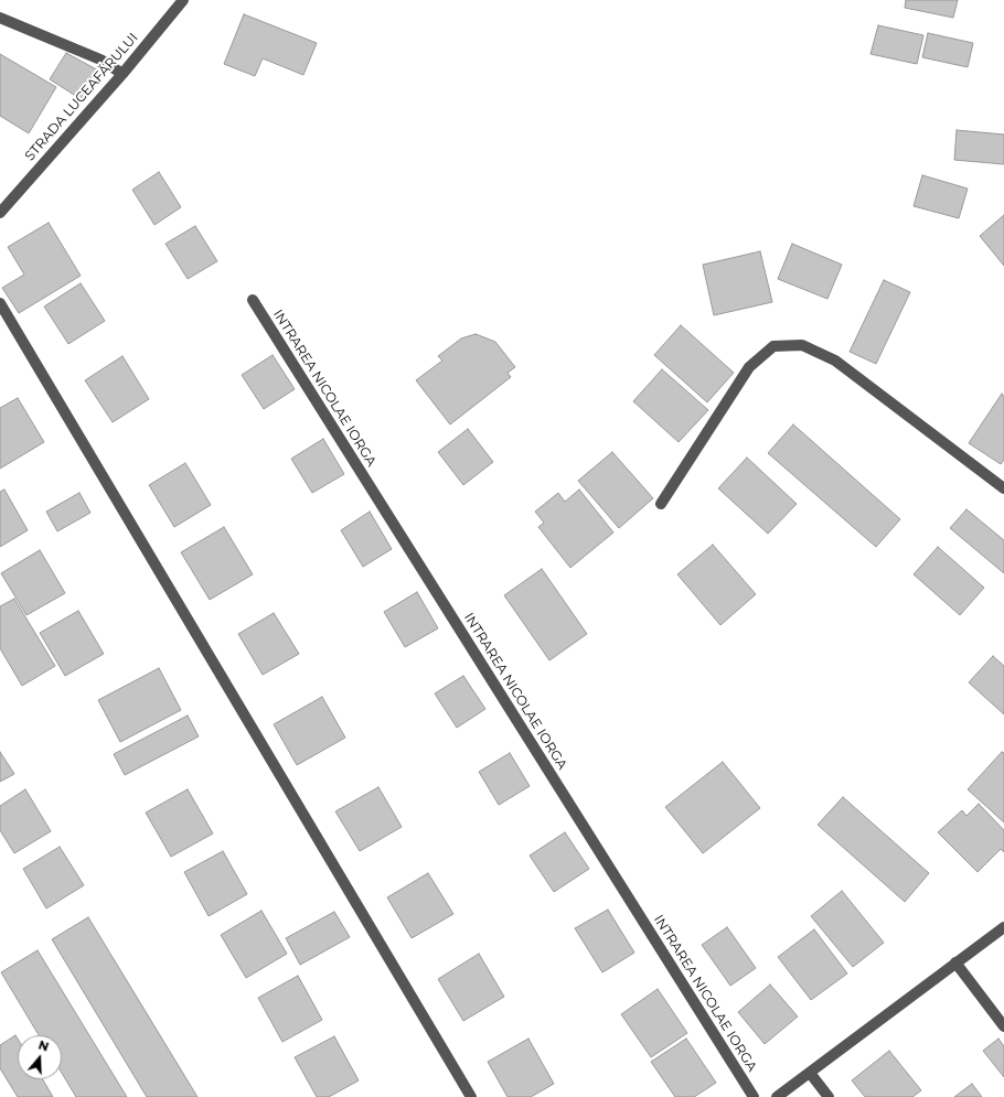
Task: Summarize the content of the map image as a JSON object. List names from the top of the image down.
{
  "streets": {
    "street": ["STRADA LUCEAFĂRULUI", "INTRAREA NICOLAE IORGA"]
  },
  "north": "top"
}
